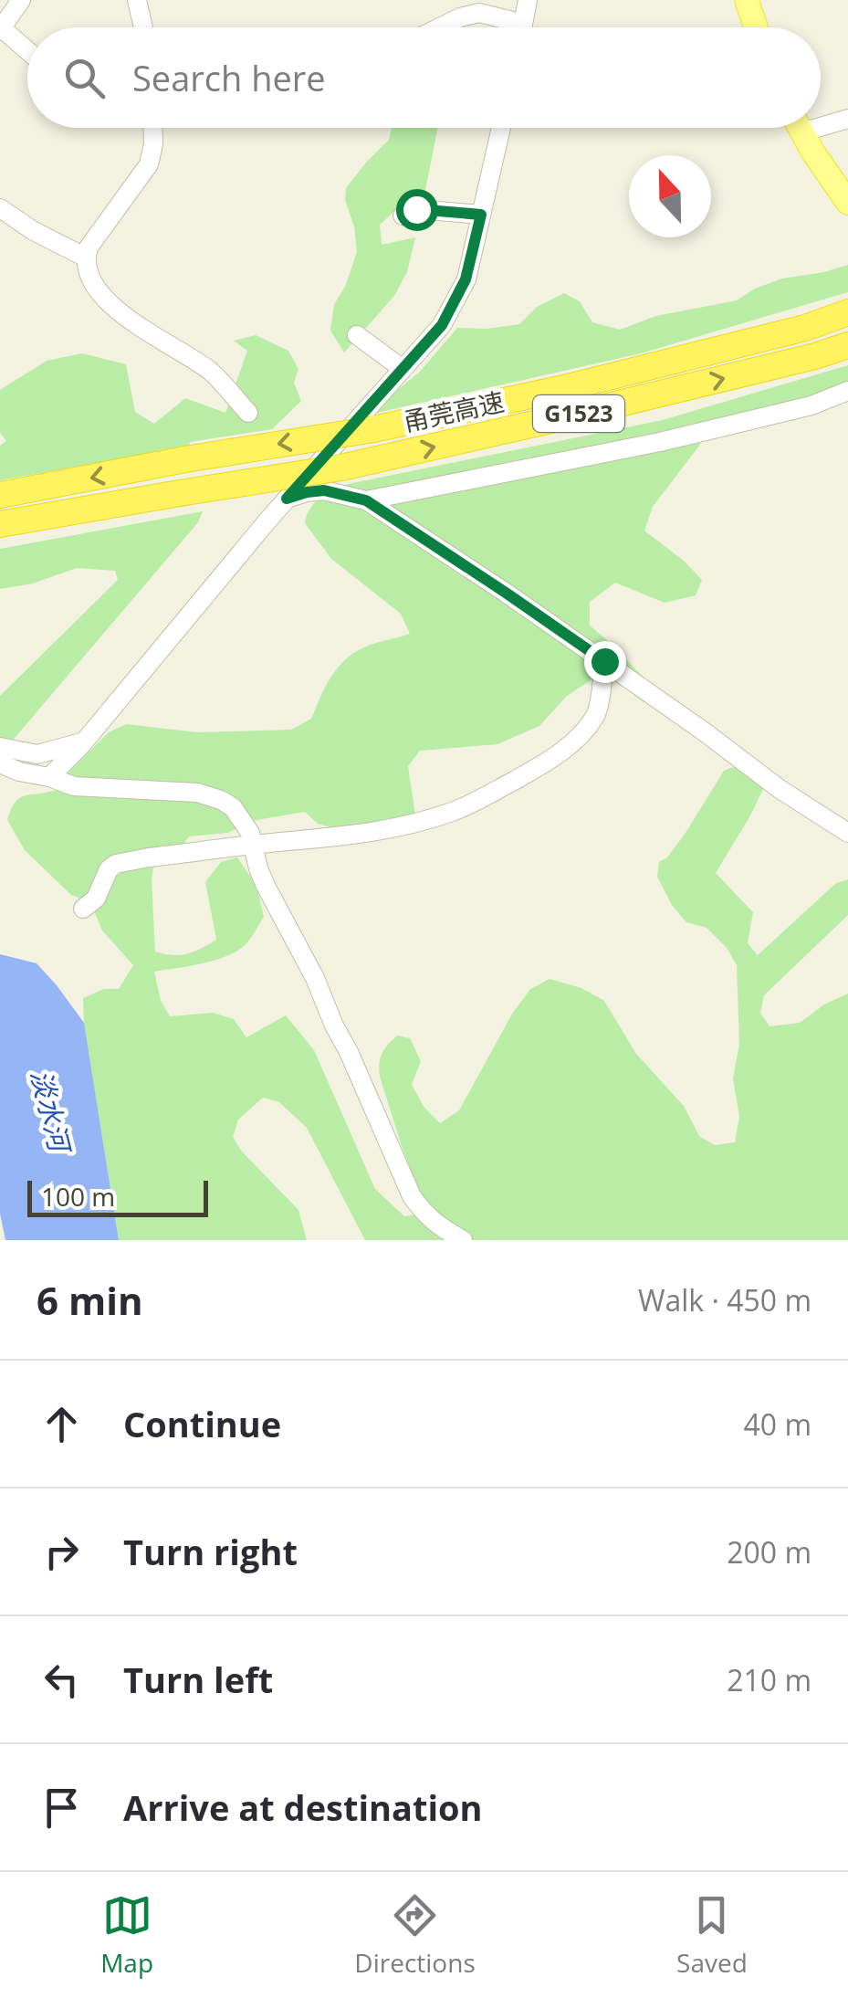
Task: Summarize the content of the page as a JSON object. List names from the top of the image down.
{
  "streets": {
    "highway": ["甬莞高速", "G1523"]
  },
  "water": ["淡水河"],
  "scale_bar": "100 m",
  "north": "top",
  "page": {
    "search": "Search here",
    "scale": "100 m",
    "heading": ["6 min", "Walk · 450 m"],
    "list": [
      ["Continue", "40 m"],
      ["Turn right", "200 m"],
      ["Turn left", "210 m"],
      "Arrive at destination"
    ],
    "nav": ["Map", "Directions", "Saved"]
  }
}
